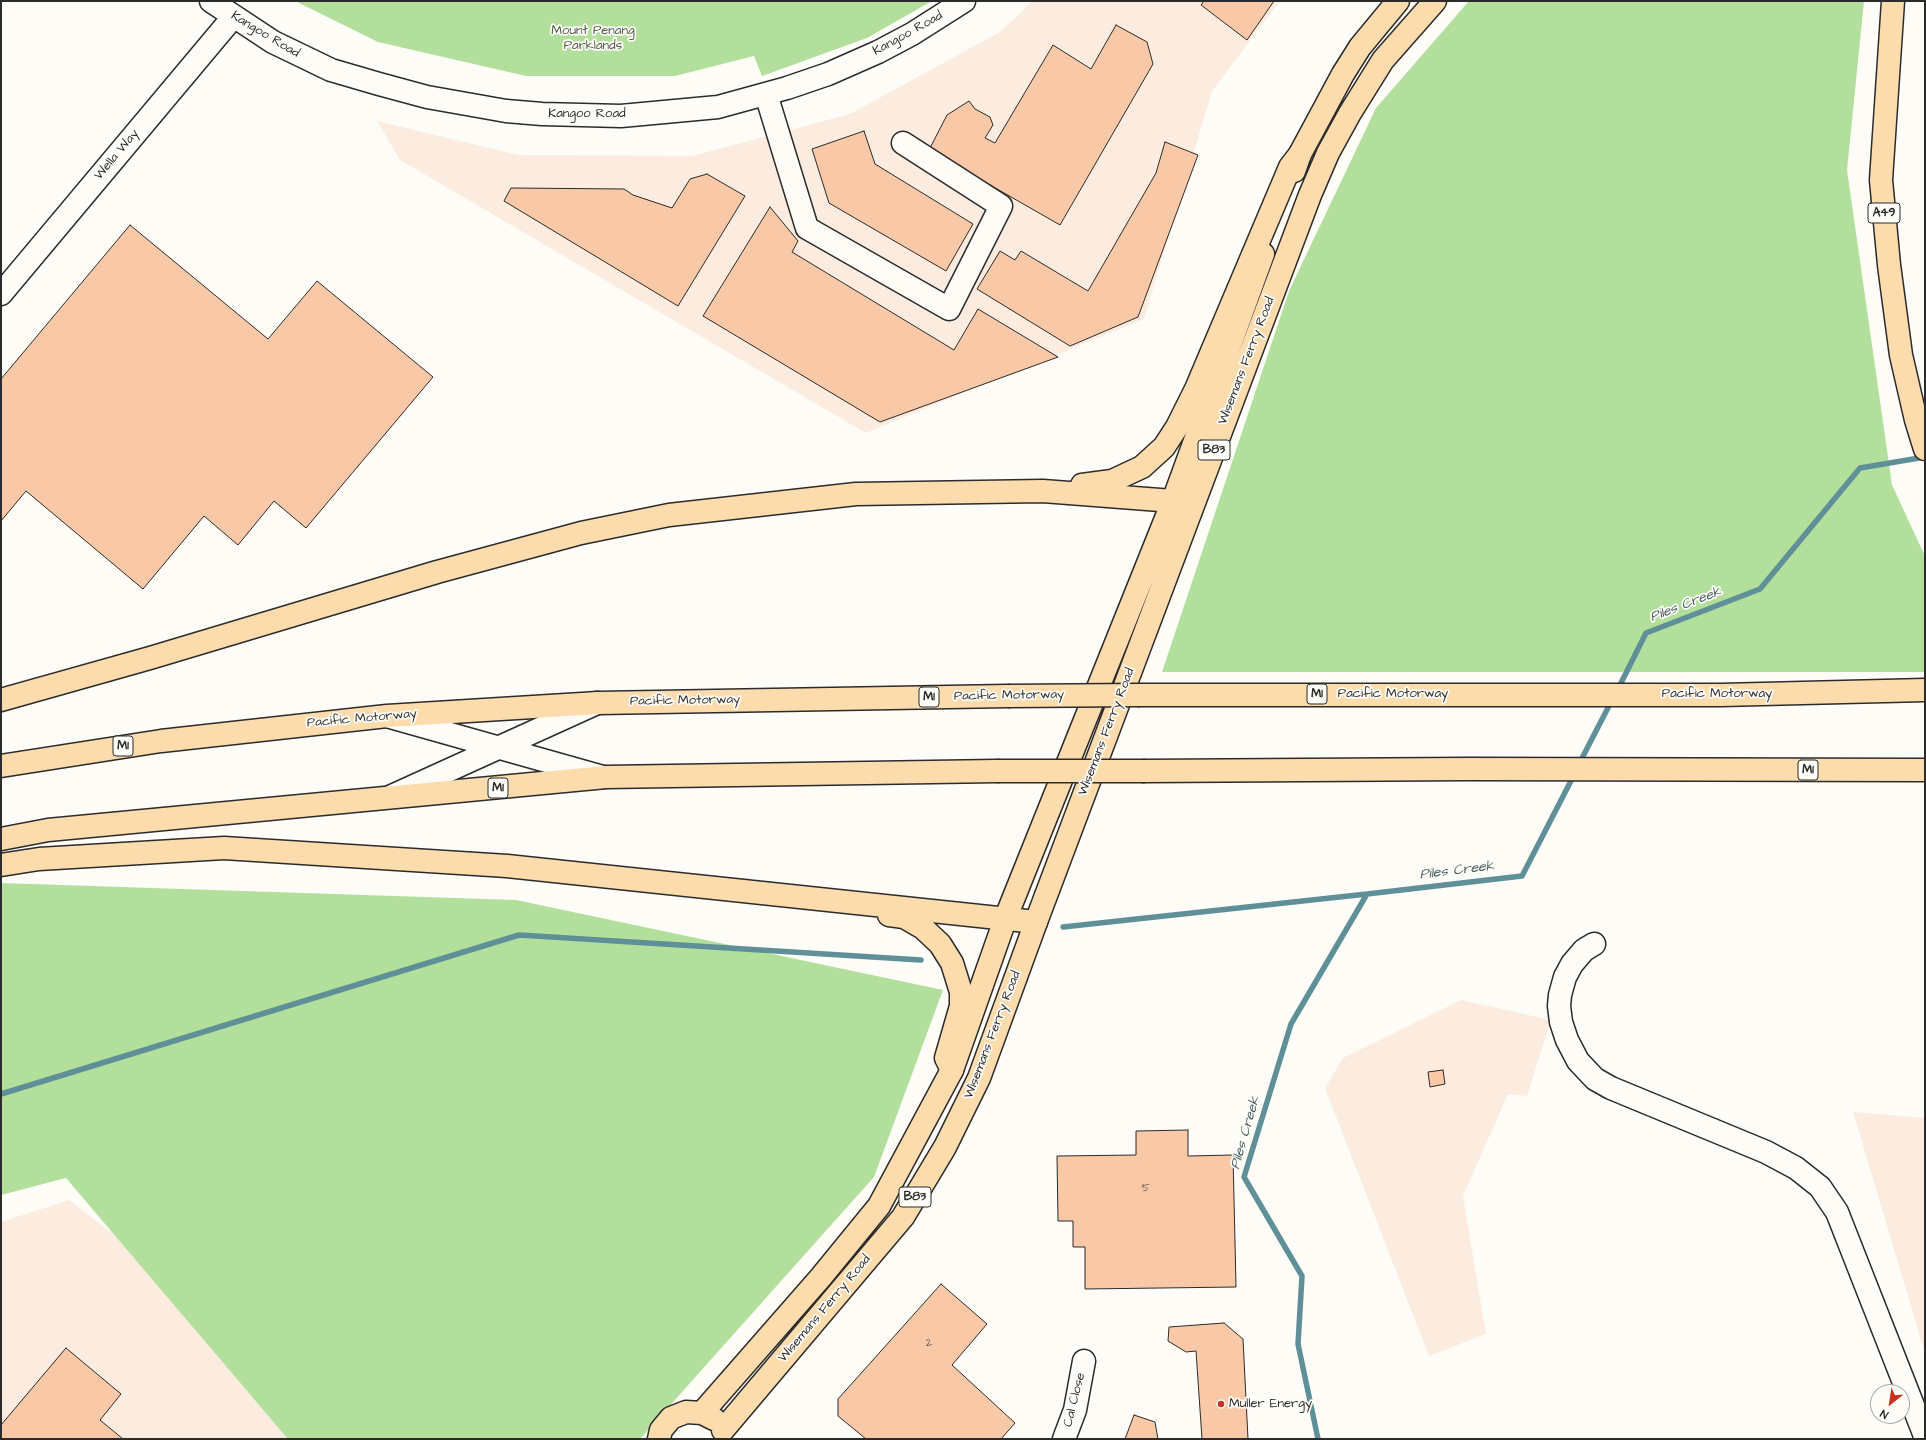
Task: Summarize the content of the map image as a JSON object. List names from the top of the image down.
{
  "streets": {
    "main road": [
      "A49",
      "Wisemans Ferry Road",
      "B83",
      "M1",
      "Pacific Motorway"
    ],
    "street": ["Kangoo Road", "Wella Way", "Cal Close"]
  },
  "crossings": [
    ["Kangoo Road", "Wella Way"],
    ["Wisemans Ferry Road", "B83"]
  ],
  "water": ["Piles Creek"],
  "parks": ["Mount Penang Parklands"],
  "places": ["Muller Energy"],
  "house_numbers": ["5", "2"],
  "north": "bottom left"
}
